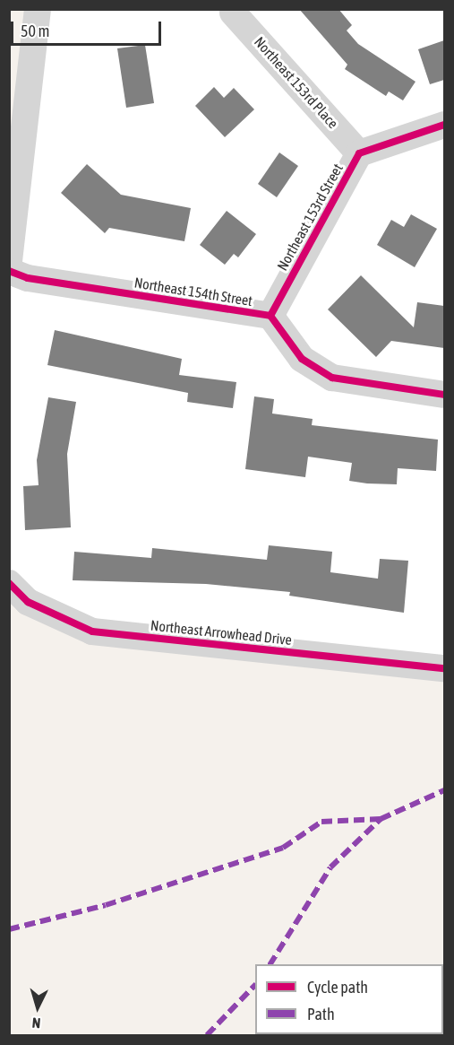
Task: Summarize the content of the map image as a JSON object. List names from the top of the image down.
{
  "streets": {
    "street": [
      "Northeast 153rd Place",
      "Northeast 153rd Street",
      "Northeast 154th Street",
      "Northeast Arrowhead Drive"
    ]
  },
  "crossings": [
    ["Northeast 153rd Place", "Northeast 153rd Street"],
    ["Northeast 153rd Street", "Northeast 154th Street"]
  ],
  "legend": ["Cycle path", "Path"],
  "scale_bar": "50 m",
  "north": "bottom"
}
